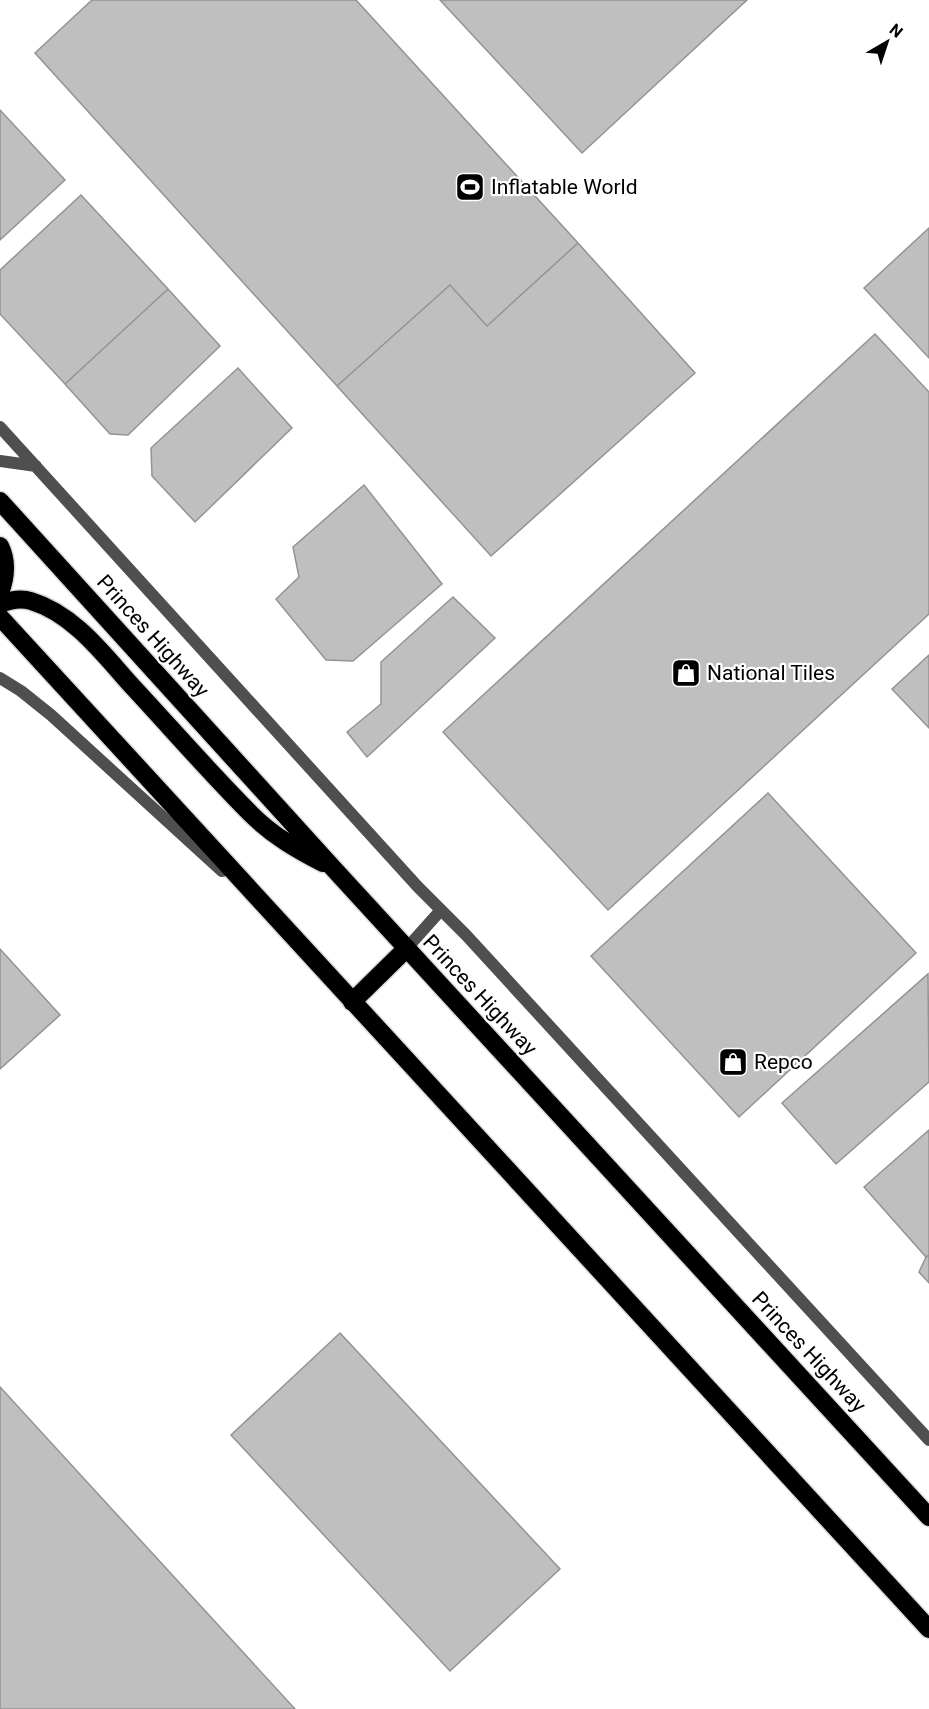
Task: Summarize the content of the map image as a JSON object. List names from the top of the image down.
{
  "streets": {
    "highway": ["Princes Highway"]
  },
  "places": {
    "sports": ["Inflatable World"],
    "shop": ["National Tiles", "Repco"]
  },
  "north": "top right"
}
